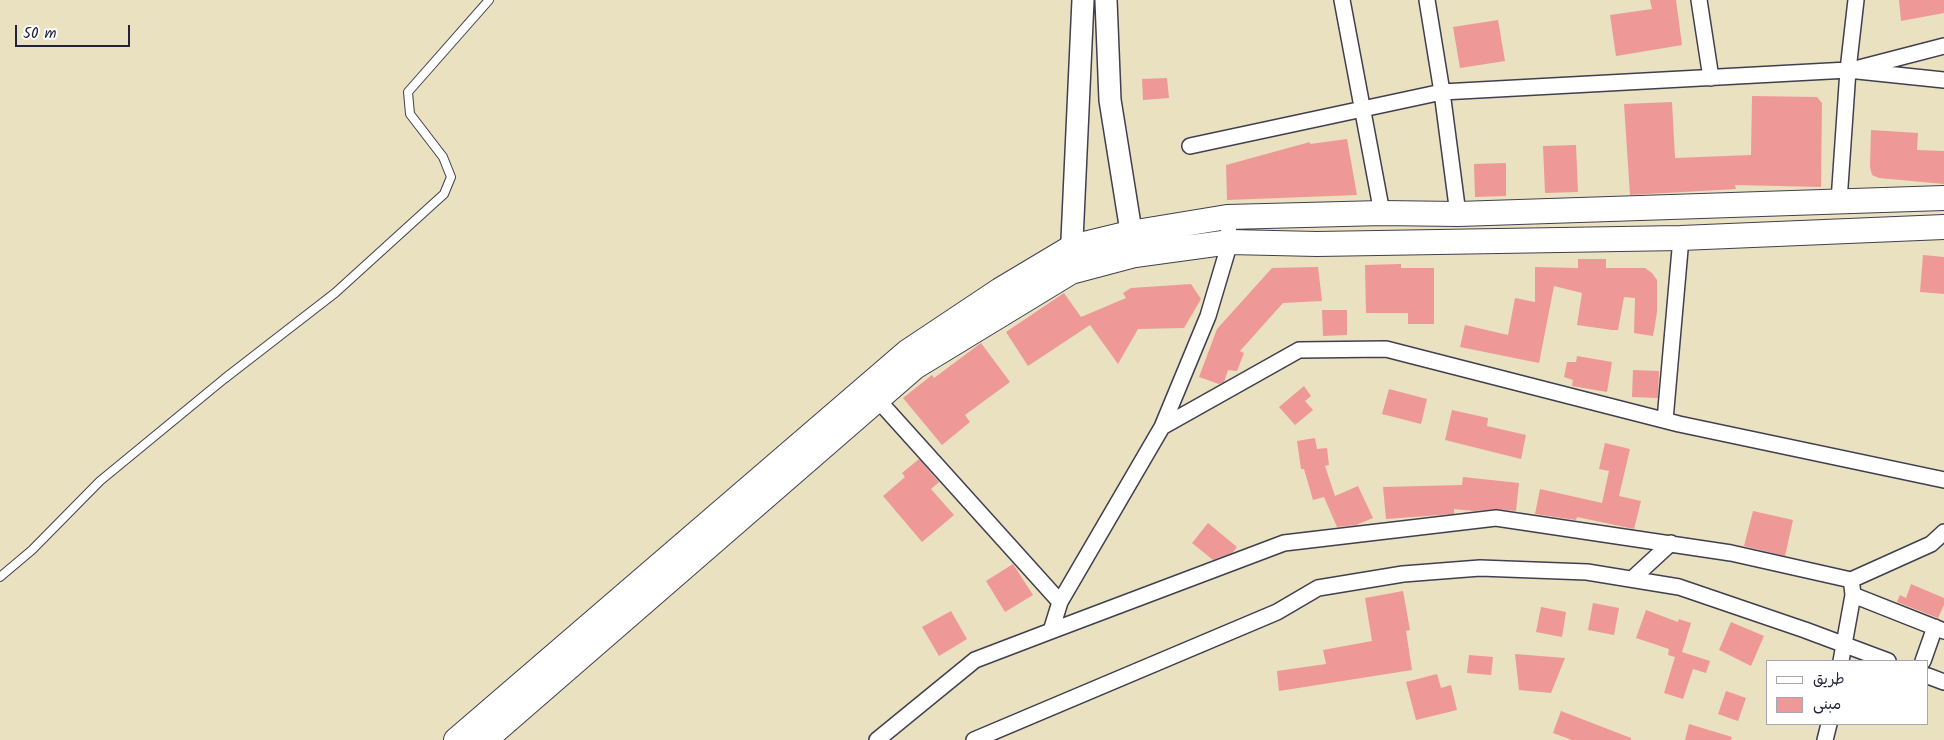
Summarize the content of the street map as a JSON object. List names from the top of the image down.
{
  "legend": ["طريق", "مبنى"],
  "scale_bar": "50 m"
}
